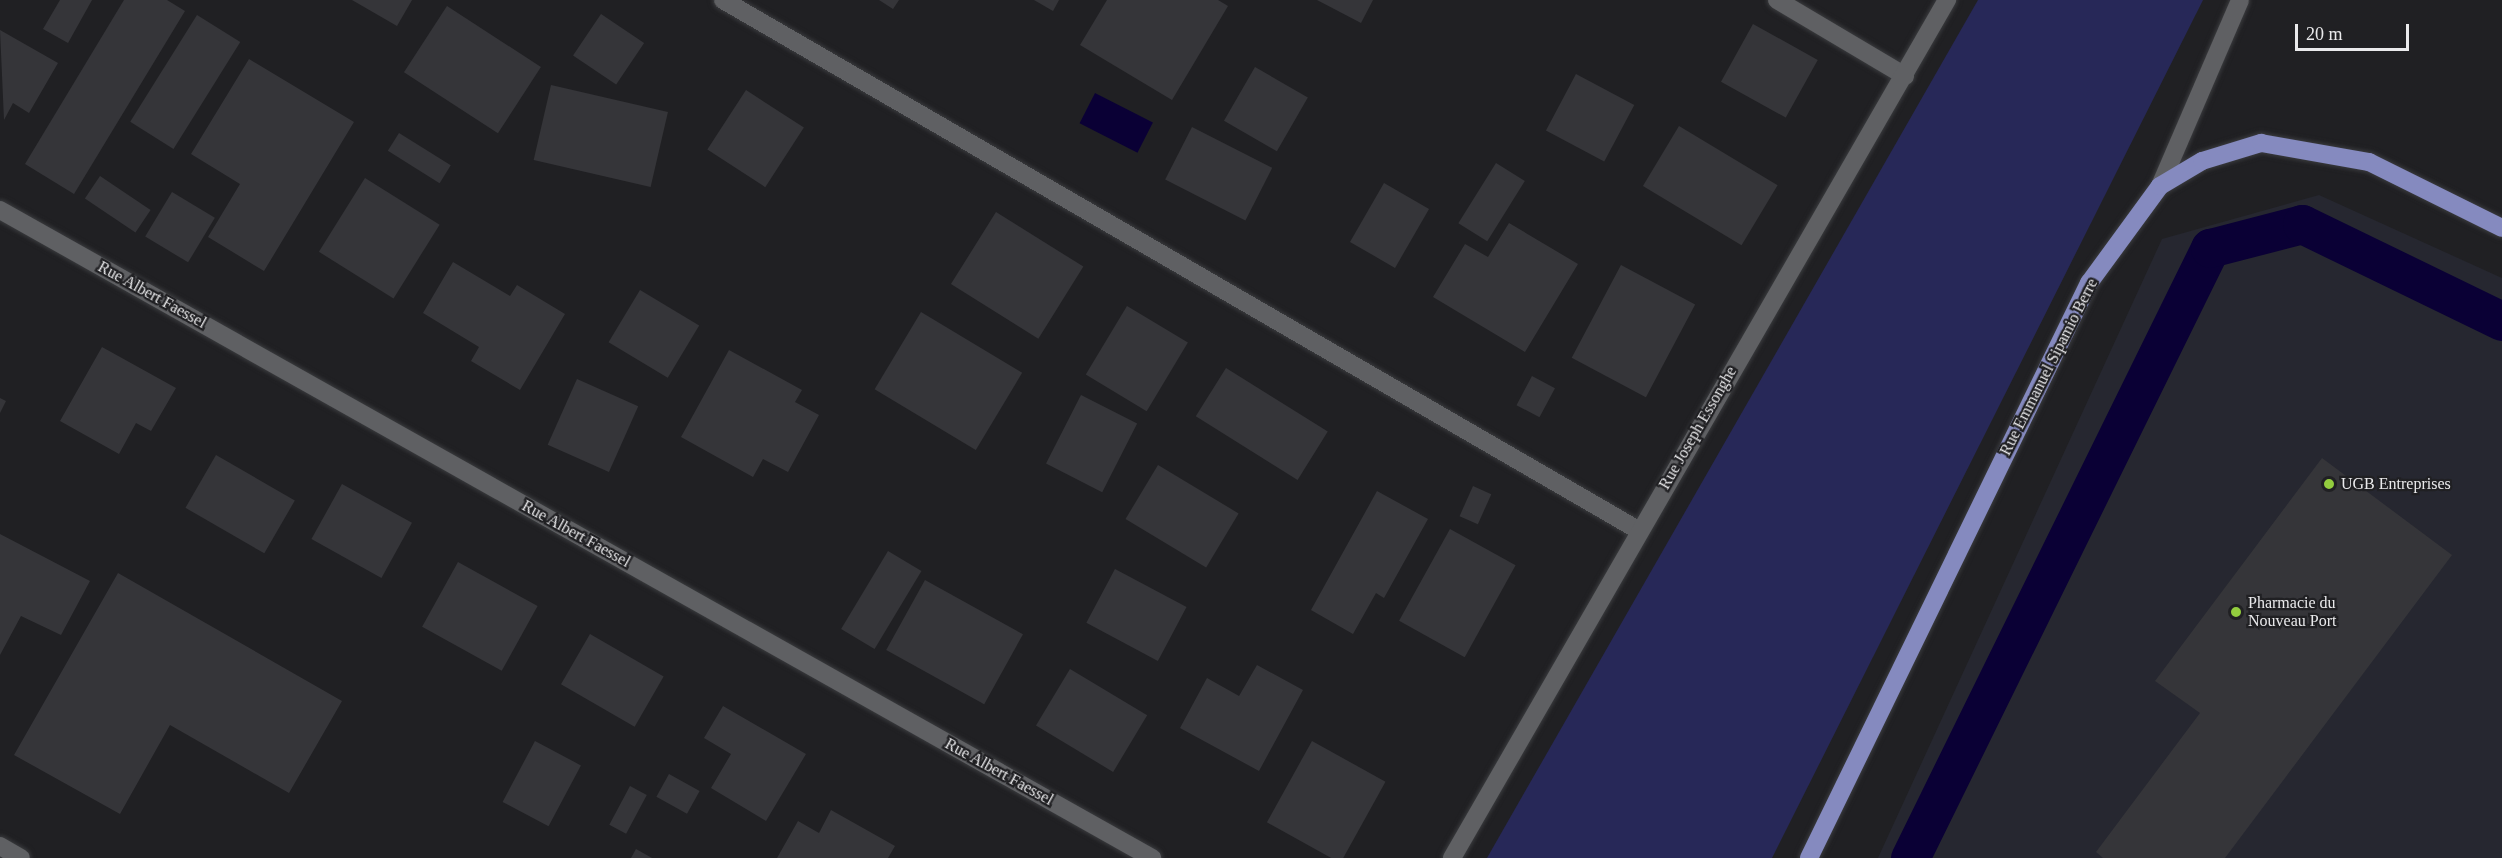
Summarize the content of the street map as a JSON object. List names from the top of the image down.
{
  "streets": {
    "main road": ["Rue Emmanuel Sipamio Berre"],
    "street": ["Rue Albert Faessel", "Rue Joseph Essonghe"]
  },
  "places": ["UGB Entreprises", "Pharmacie du Nouveau Port"],
  "scale_bar": "20 m"
}
